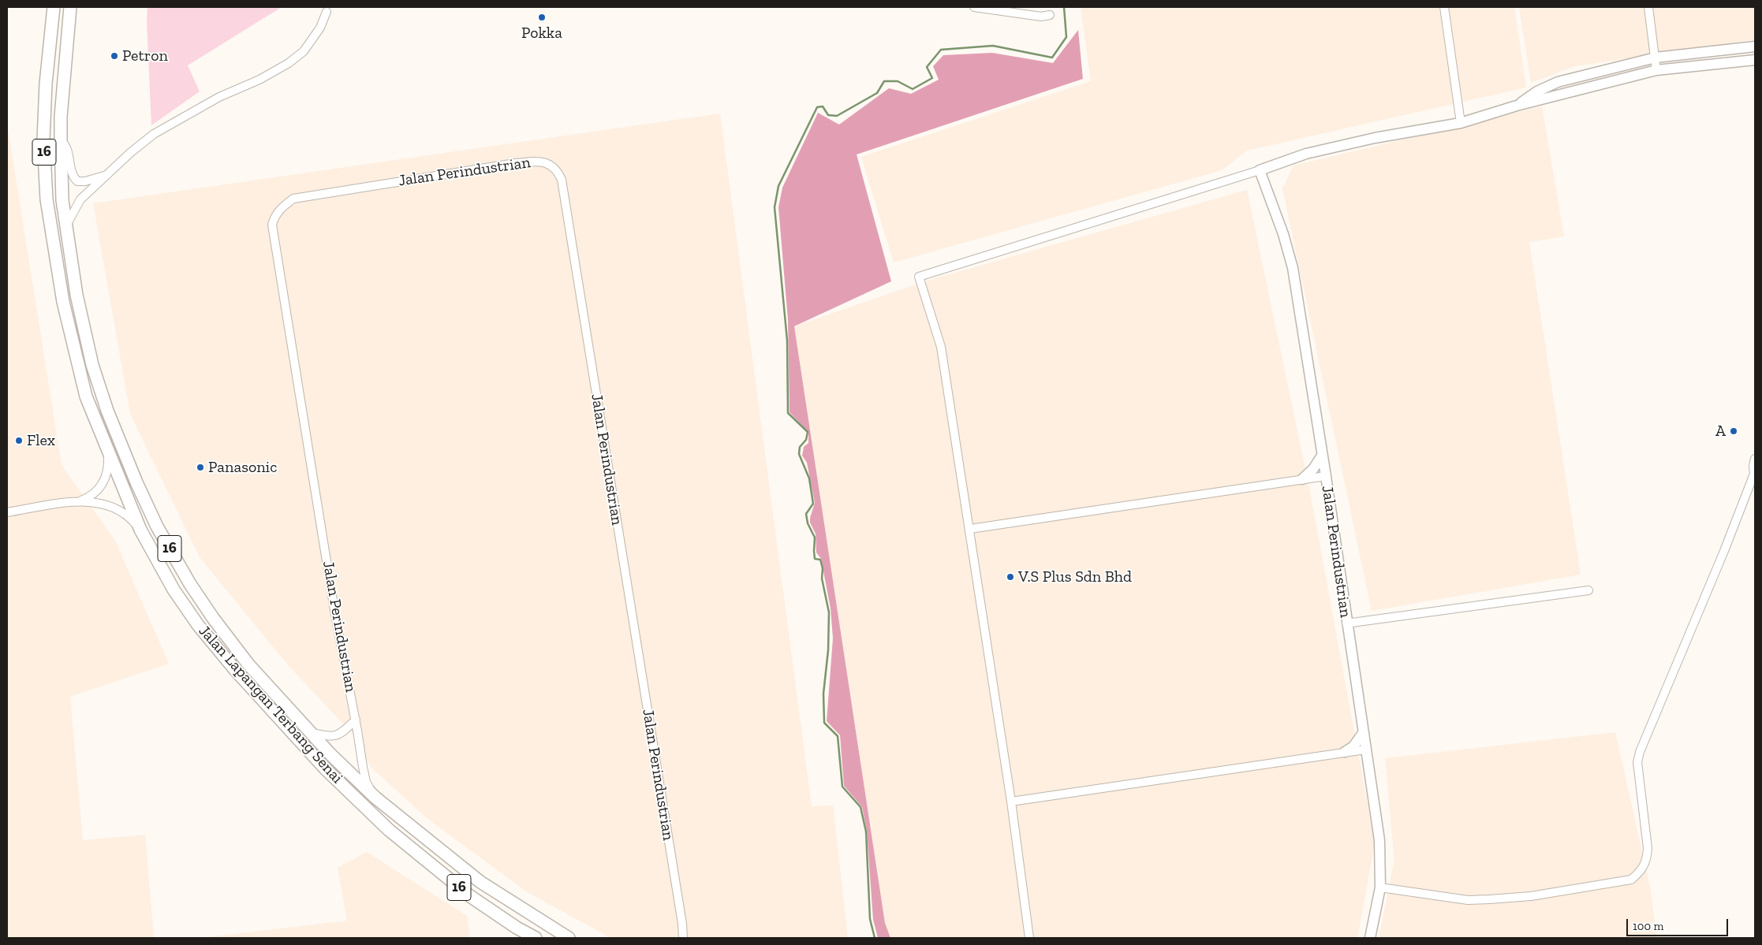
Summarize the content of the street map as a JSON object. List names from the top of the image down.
{
  "streets": {
    "highway": ["16", "Jalan Lapangan Terbang Senai"],
    "main road": ["Jalan Perindustrian"]
  },
  "crossings": [
    ["Jalan Perindustrian", "Jalan Lapangan Terbang Senai"]
  ],
  "places": [
    "Pokka",
    "Petron",
    "A",
    "Flex",
    "Panasonic",
    "V.S Plus Sdn Bhd"
  ],
  "scale_bar": "100 m"
}
